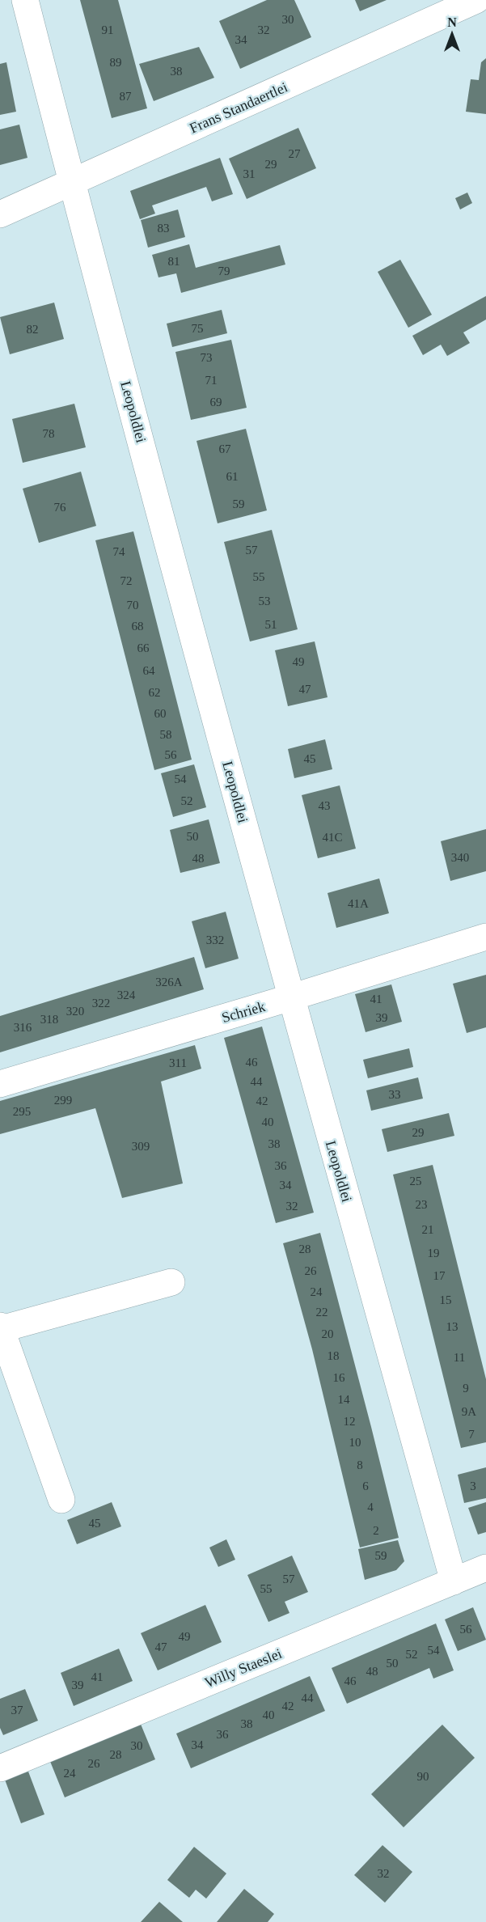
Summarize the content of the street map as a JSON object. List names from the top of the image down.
{
  "streets": {
    "street": [
      "Frans Standaertlei",
      "Leopoldlei",
      "Schriek",
      "Willy Staeslei"
    ]
  },
  "crossings": [
    ["Frans Standaertlei", "Leopoldlei"],
    ["Leopoldlei", "Schriek"],
    ["Leopoldlei", "Willy Staeslei"]
  ],
  "house_numbers": [
    "30",
    "91",
    "32",
    "34",
    "89",
    "38",
    "87",
    "27",
    "29",
    "31",
    "83",
    "81",
    "79",
    "75",
    "82",
    "73",
    "71",
    "69",
    "78",
    "67",
    "61",
    "59",
    "76",
    "57",
    "74",
    "55",
    "72",
    "53",
    "70",
    "51",
    "68",
    "66",
    "49",
    "64",
    "47",
    "62",
    "60",
    "58",
    "56",
    "45",
    "54",
    "52",
    "43",
    "50",
    "41C",
    "340",
    "48",
    "41A",
    "332",
    "326A",
    "324",
    "41",
    "322",
    "320",
    "39",
    "318",
    "316",
    "46",
    "311",
    "44",
    "33",
    "299",
    "42",
    "295",
    "40",
    "29",
    "38",
    "309",
    "36",
    "25",
    "34",
    "23",
    "32",
    "21",
    "28",
    "19",
    "26",
    "17",
    "24",
    "15",
    "22",
    "13",
    "20",
    "18",
    "11",
    "16",
    "9",
    "14",
    "9A",
    "12",
    "7",
    "10",
    "8",
    "6",
    "3",
    "4",
    "45",
    "2",
    "59",
    "57",
    "55",
    "56",
    "49",
    "47",
    "54",
    "52",
    "50",
    "48",
    "41",
    "46",
    "39",
    "44",
    "42",
    "37",
    "40",
    "38",
    "36",
    "34",
    "30",
    "28",
    "26",
    "24",
    "90",
    "32"
  ],
  "north": "top"
}
